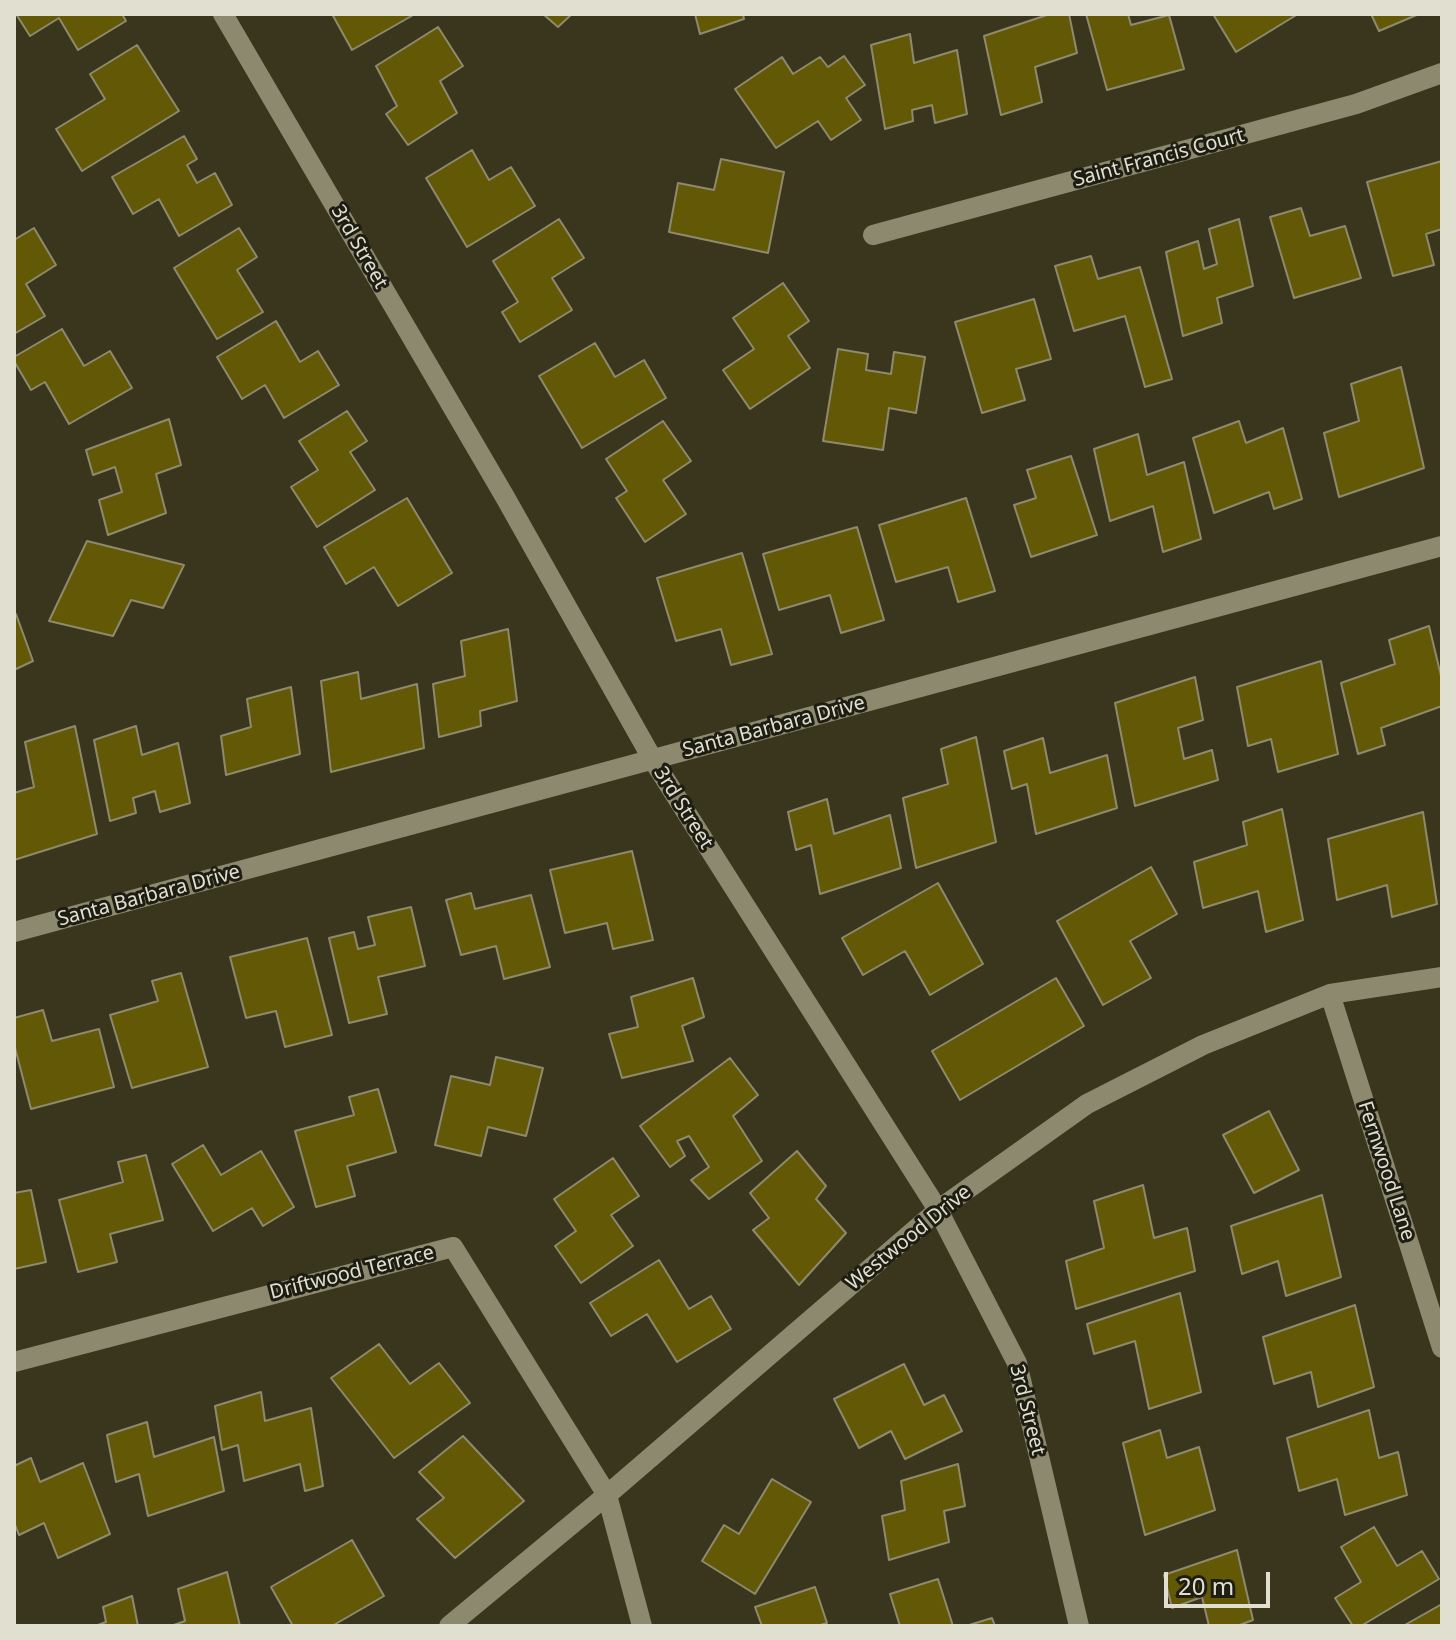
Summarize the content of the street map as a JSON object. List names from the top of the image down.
{
  "streets": {
    "street": [
      "Saint Francis Court",
      "3rd Street",
      "Santa Barbara Drive",
      "Fernwood Lane",
      "Westwood Drive",
      "Driftwood Terrace"
    ]
  },
  "crossings": [
    ["3rd Street", "Santa Barbara Drive"],
    ["3rd Street", "Westwood Drive"],
    ["Fernwood Lane", "Westwood Drive"],
    ["Westwood Drive", "Driftwood Terrace"]
  ],
  "scale_bar": "20 m"
}
